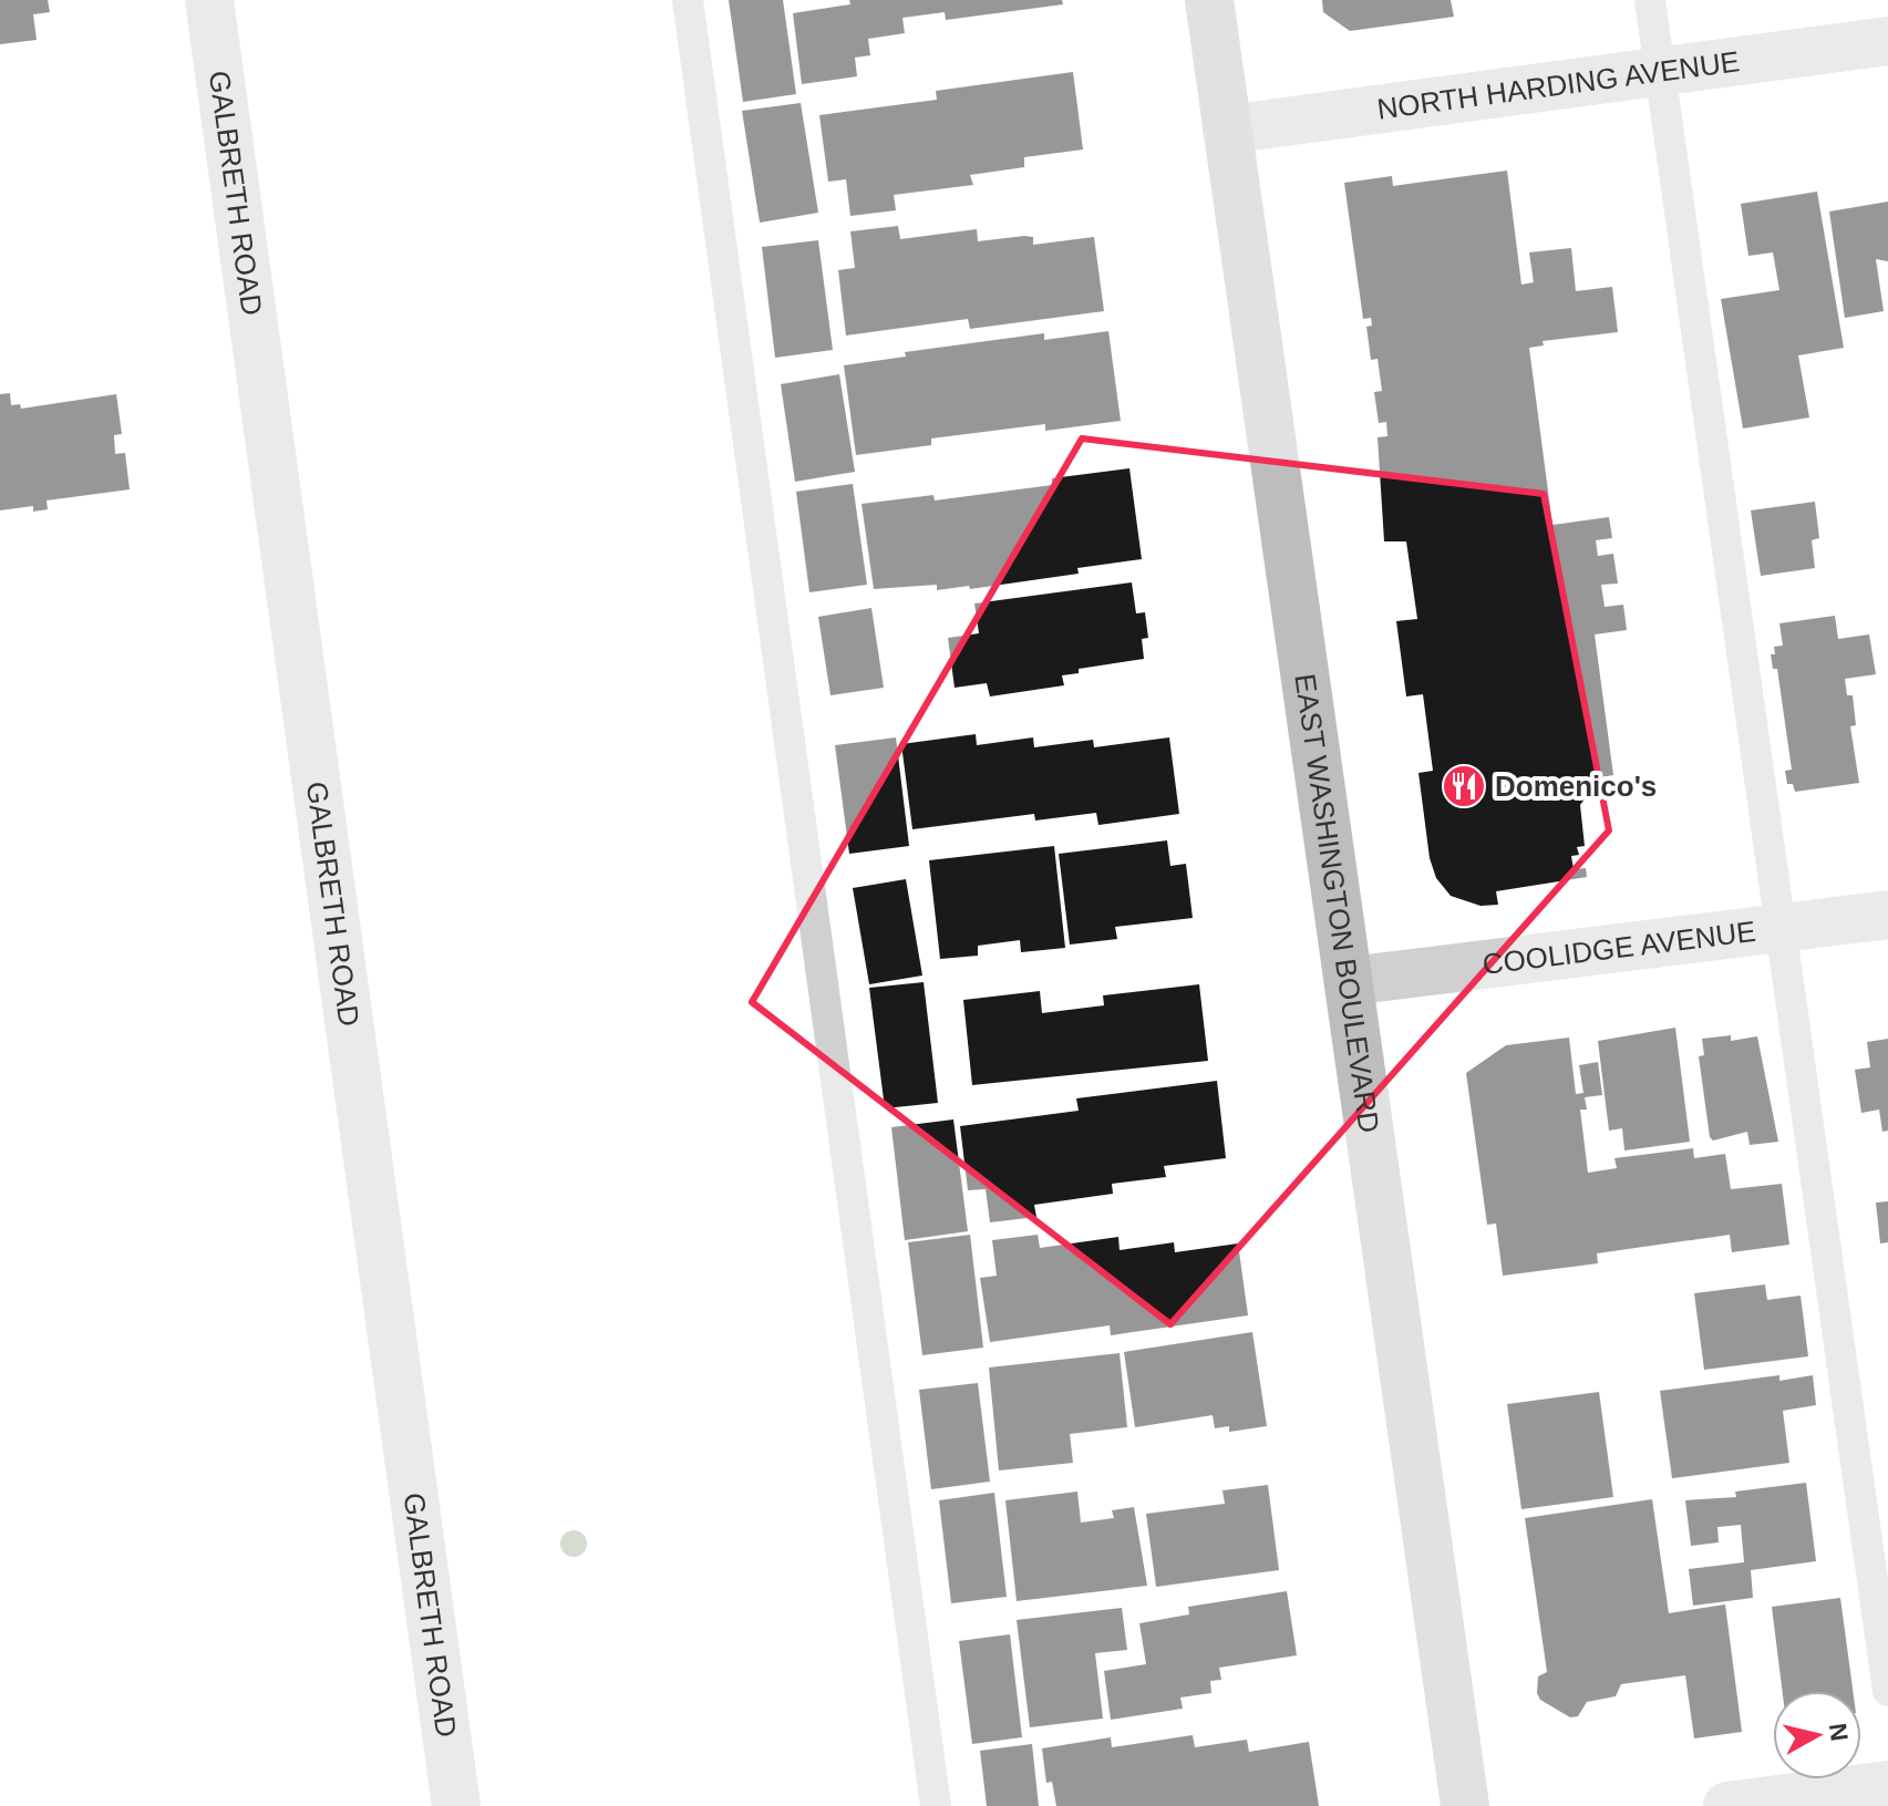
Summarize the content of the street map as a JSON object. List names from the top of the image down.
{
  "streets": {
    "main road": ["EAST WASHINGTON BOULEVARD"],
    "street": ["NORTH HARDING AVENUE", "GALBRETH ROAD", "COOLIDGE AVENUE"]
  },
  "crossings": [
    ["NORTH HARDING AVENUE", "EAST WASHINGTON BOULEVARD"],
    ["EAST WASHINGTON BOULEVARD", "COOLIDGE AVENUE"]
  ],
  "places": {
    "restaurant": ["Domenico's"]
  },
  "north": "right"
}
